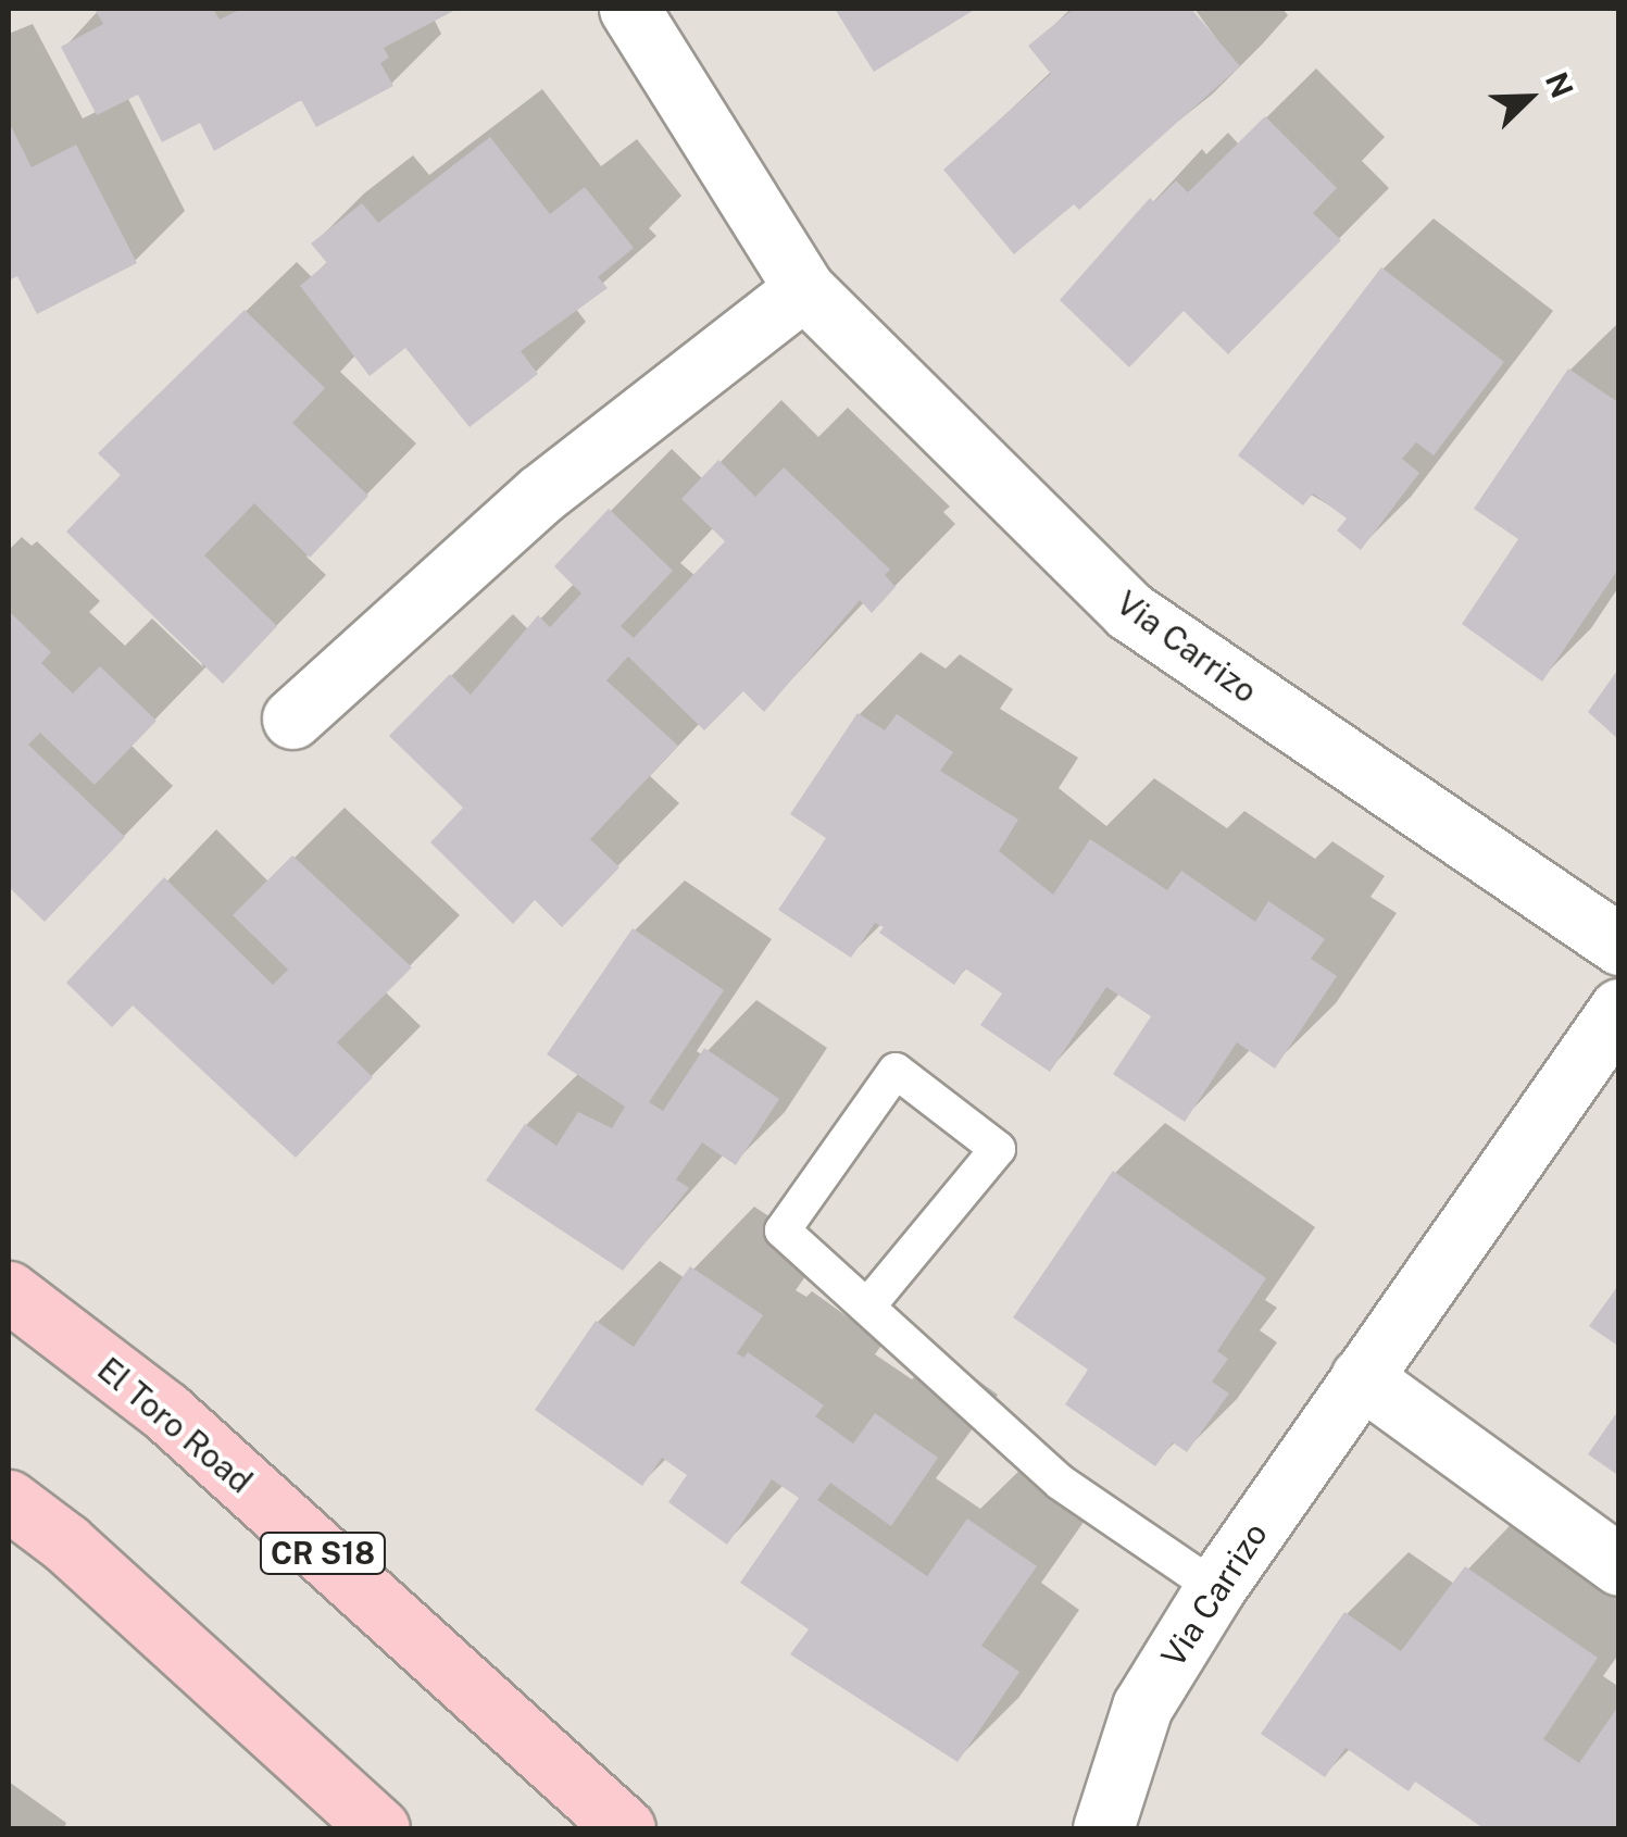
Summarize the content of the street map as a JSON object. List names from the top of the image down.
{
  "streets": {
    "main road": ["El Toro Road", "CR S18"],
    "street": ["Via Carrizo"]
  },
  "north": "top right"
}
